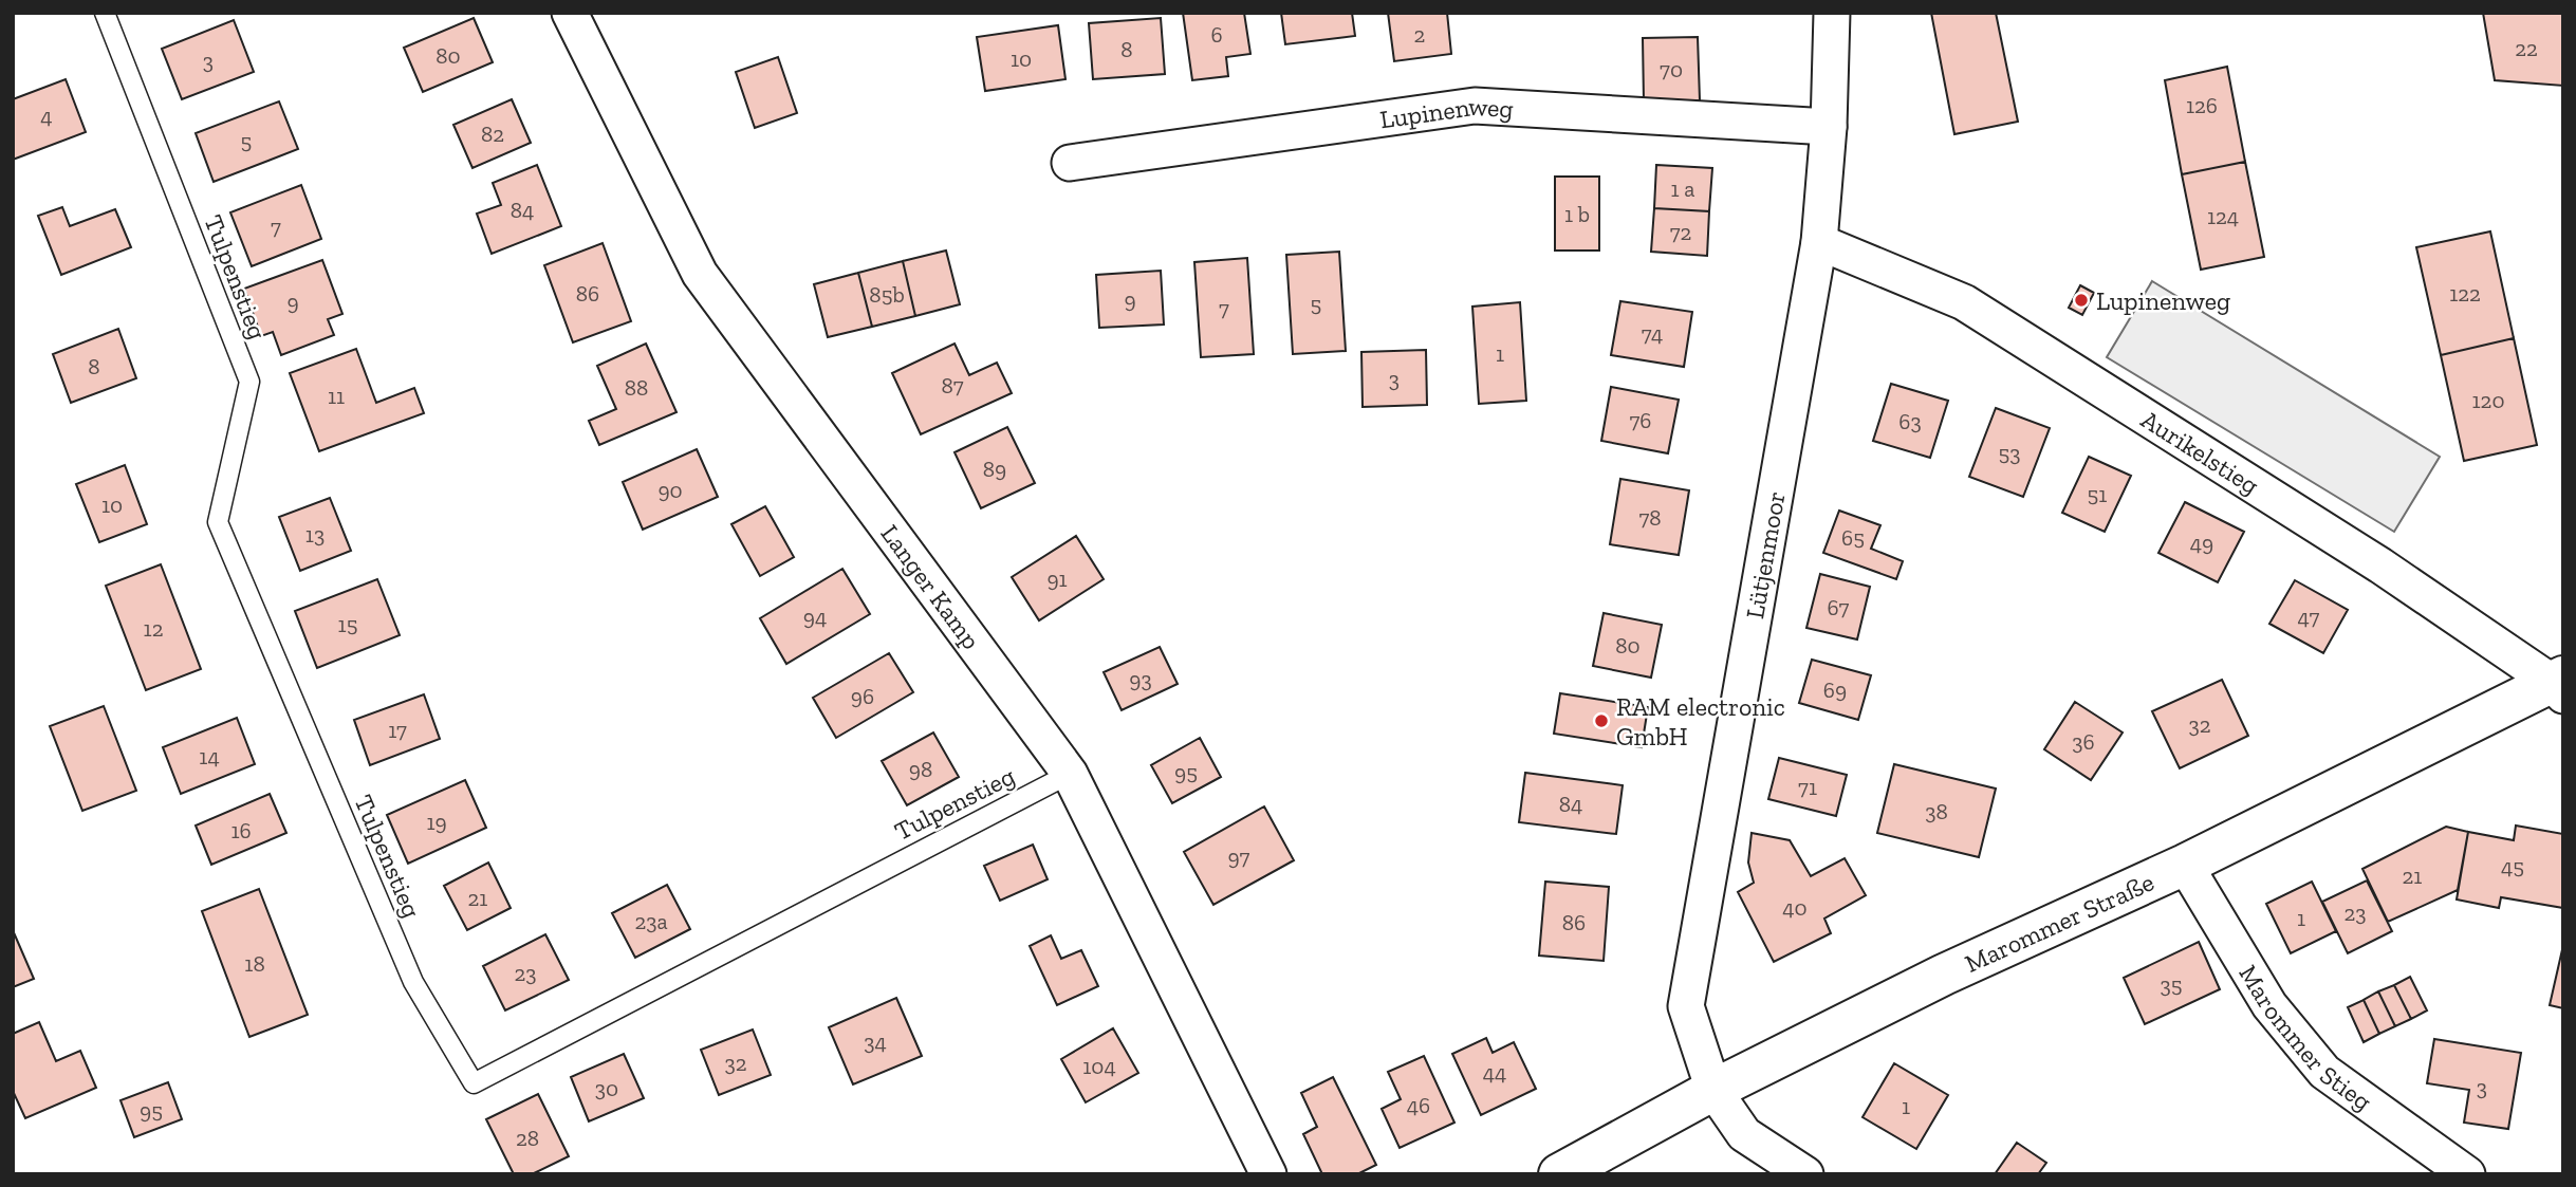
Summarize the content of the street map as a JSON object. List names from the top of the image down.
{
  "streets": {
    "street": [
      "Lupinenweg",
      "Aurikelstieg",
      "Lütjenmoor",
      "Langer Kamp",
      "Marommer Straße",
      "Marommer Stieg"
    ],
    "lane": ["Tulpenstieg"]
  },
  "crossings": [
    ["Lupinenweg", "Lütjenmoor"],
    ["Tulpenstieg", "Langer Kamp"],
    ["Aurikelstieg", "Lütjenmoor"],
    ["Aurikelstieg", "Marommer Straße"],
    ["Lütjenmoor", "Marommer Straße"],
    ["Marommer Straße", "Marommer Stieg"]
  ],
  "places": ["Lupinenweg", "RAM electronic GmbH"],
  "house_numbers": [
    "6",
    "2",
    "22",
    "8",
    "80",
    "10",
    "3",
    "70",
    "126",
    "4",
    "82",
    "5",
    "1 a",
    "84",
    "1 b",
    "124",
    "7",
    "72",
    "86",
    "122",
    "85b",
    "9",
    "9",
    "5",
    "7",
    "74",
    "1",
    "8",
    "3",
    "87",
    "88",
    "11",
    "120",
    "76",
    "63",
    "53",
    "89",
    "90",
    "51",
    "10",
    "78",
    "13",
    "65",
    "49",
    "91",
    "67",
    "94",
    "47",
    "15",
    "12",
    "80",
    "93",
    "69",
    "96",
    "32",
    "17",
    "36",
    "14",
    "98",
    "95",
    "71",
    "84",
    "38",
    "19",
    "16",
    "97",
    "45",
    "21",
    "21",
    "40",
    "23",
    "1",
    "23a",
    "86",
    "18",
    "23",
    "35",
    "34",
    "32",
    "104",
    "44",
    "3",
    "30",
    "46",
    "1",
    "95",
    "28"
  ]
}
